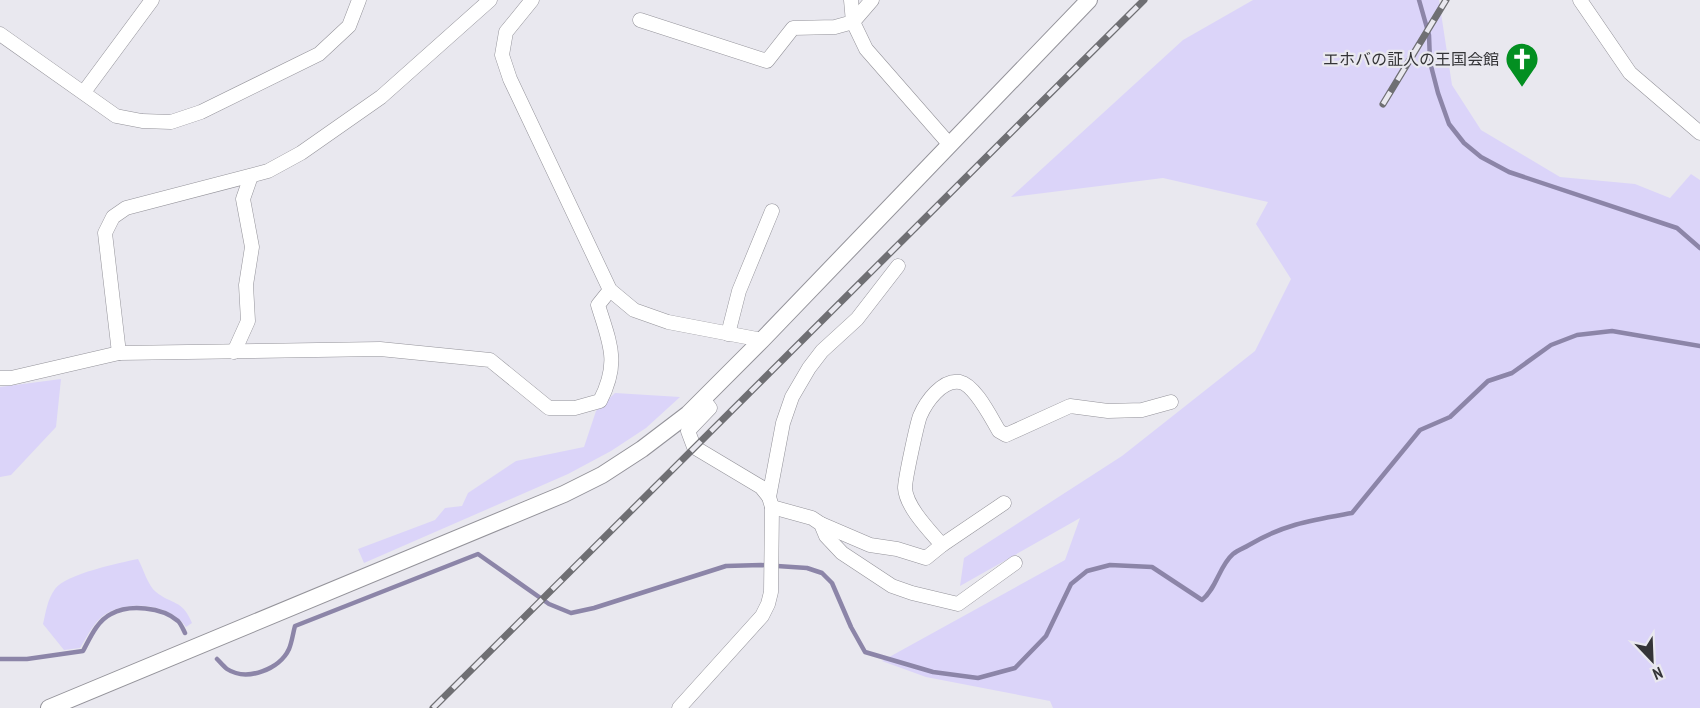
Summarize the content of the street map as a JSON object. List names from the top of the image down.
{
  "places": {
    "church": ["エホバの証人の王国会館"]
  },
  "north": "bottom right"
}
